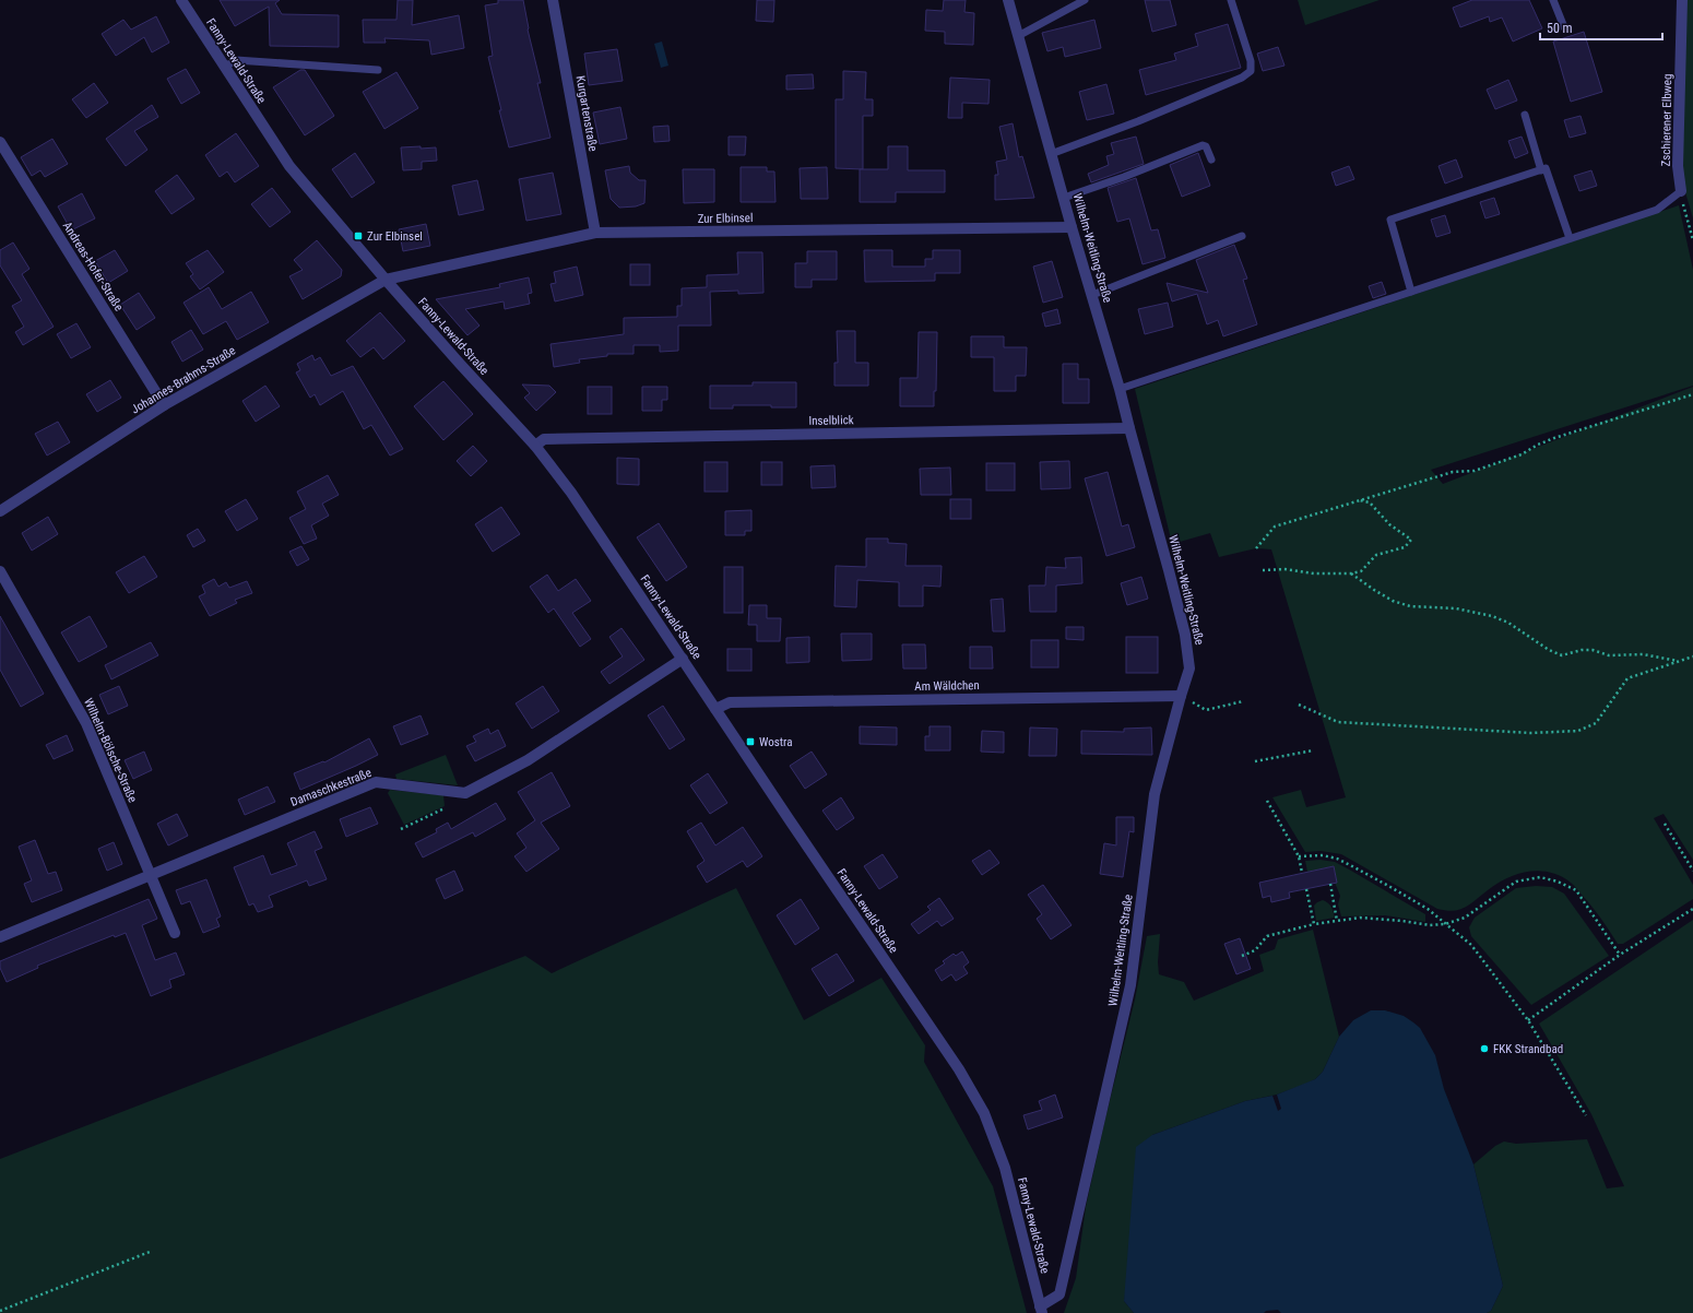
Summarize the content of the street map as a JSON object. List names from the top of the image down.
{
  "streets": {
    "street": [
      "Fanny-Lewald-Straße",
      "Kurgartenstraße",
      "Zschierener Elbweg",
      "Zur Elbinsel",
      "Wilhelm-Weitling-Straße",
      "Andreas-Hofer-Straße",
      "Johannes-Brahms-Straße",
      "Inselblick",
      "Am Wäldchen",
      "Wilhelm-Bölsche-Straße",
      "Damaschkestraße"
    ]
  },
  "crossings": [
    ["Fanny-Lewald-Straße", "Zur Elbinsel"],
    ["Fanny-Lewald-Straße", "Wilhelm-Weitling-Straße"],
    ["Fanny-Lewald-Straße", "Johannes-Brahms-Straße"],
    ["Fanny-Lewald-Straße", "Inselblick"],
    ["Fanny-Lewald-Straße", "Am Wäldchen"],
    ["Fanny-Lewald-Straße", "Damaschkestraße"],
    ["Kurgartenstraße", "Zur Elbinsel"],
    ["Zur Elbinsel", "Wilhelm-Weitling-Straße"],
    ["Zur Elbinsel", "Johannes-Brahms-Straße"],
    ["Wilhelm-Weitling-Straße", "Inselblick"],
    ["Wilhelm-Weitling-Straße", "Am Wäldchen"],
    ["Andreas-Hofer-Straße", "Johannes-Brahms-Straße"],
    ["Wilhelm-Bölsche-Straße", "Damaschkestraße"]
  ],
  "places": {
    "transit": ["Zur Elbinsel", "Wostra"],
    "other": ["FKK Strandbad"]
  },
  "scale_bar": "50 m"
}
